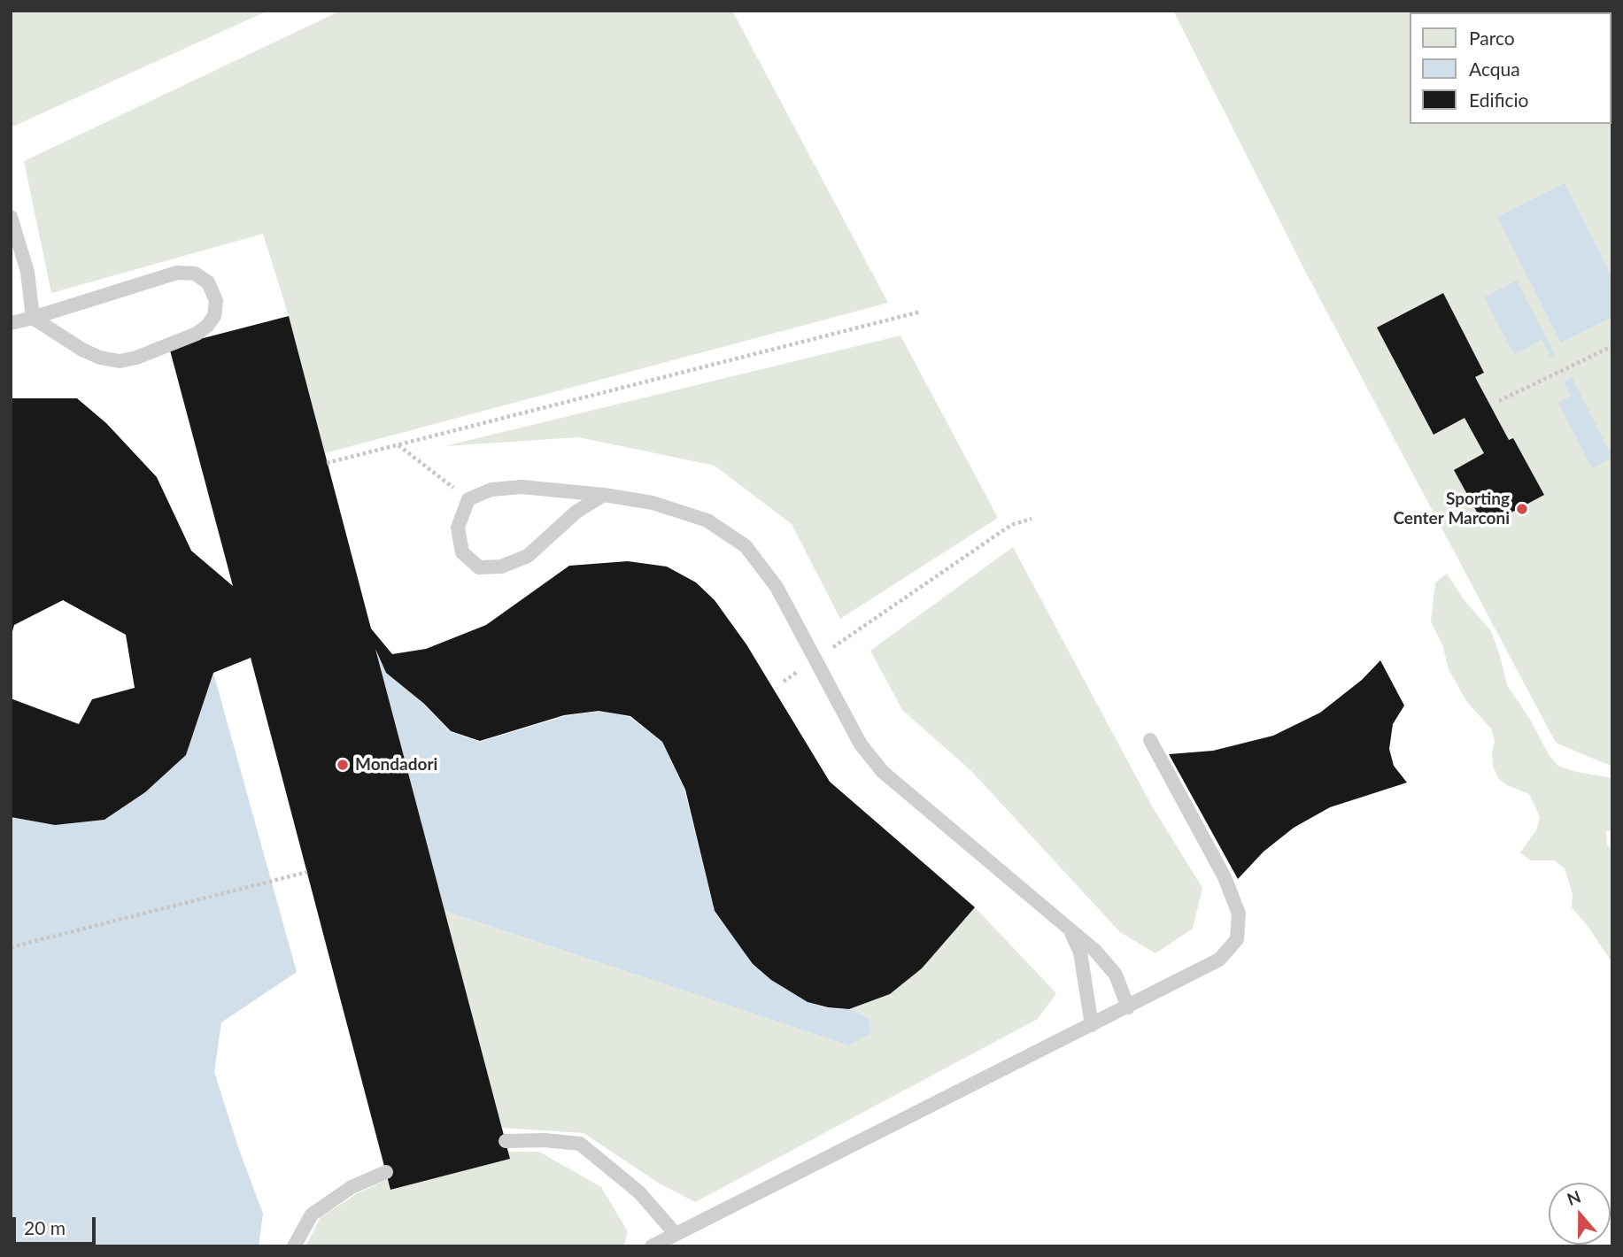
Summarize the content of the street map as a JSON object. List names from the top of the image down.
{
  "places": ["Sporting Center Marconi", "Mondadori"],
  "legend": ["Parco", "Acqua", "Edificio"],
  "scale_bar": "20 m",
  "north": "top"
}
